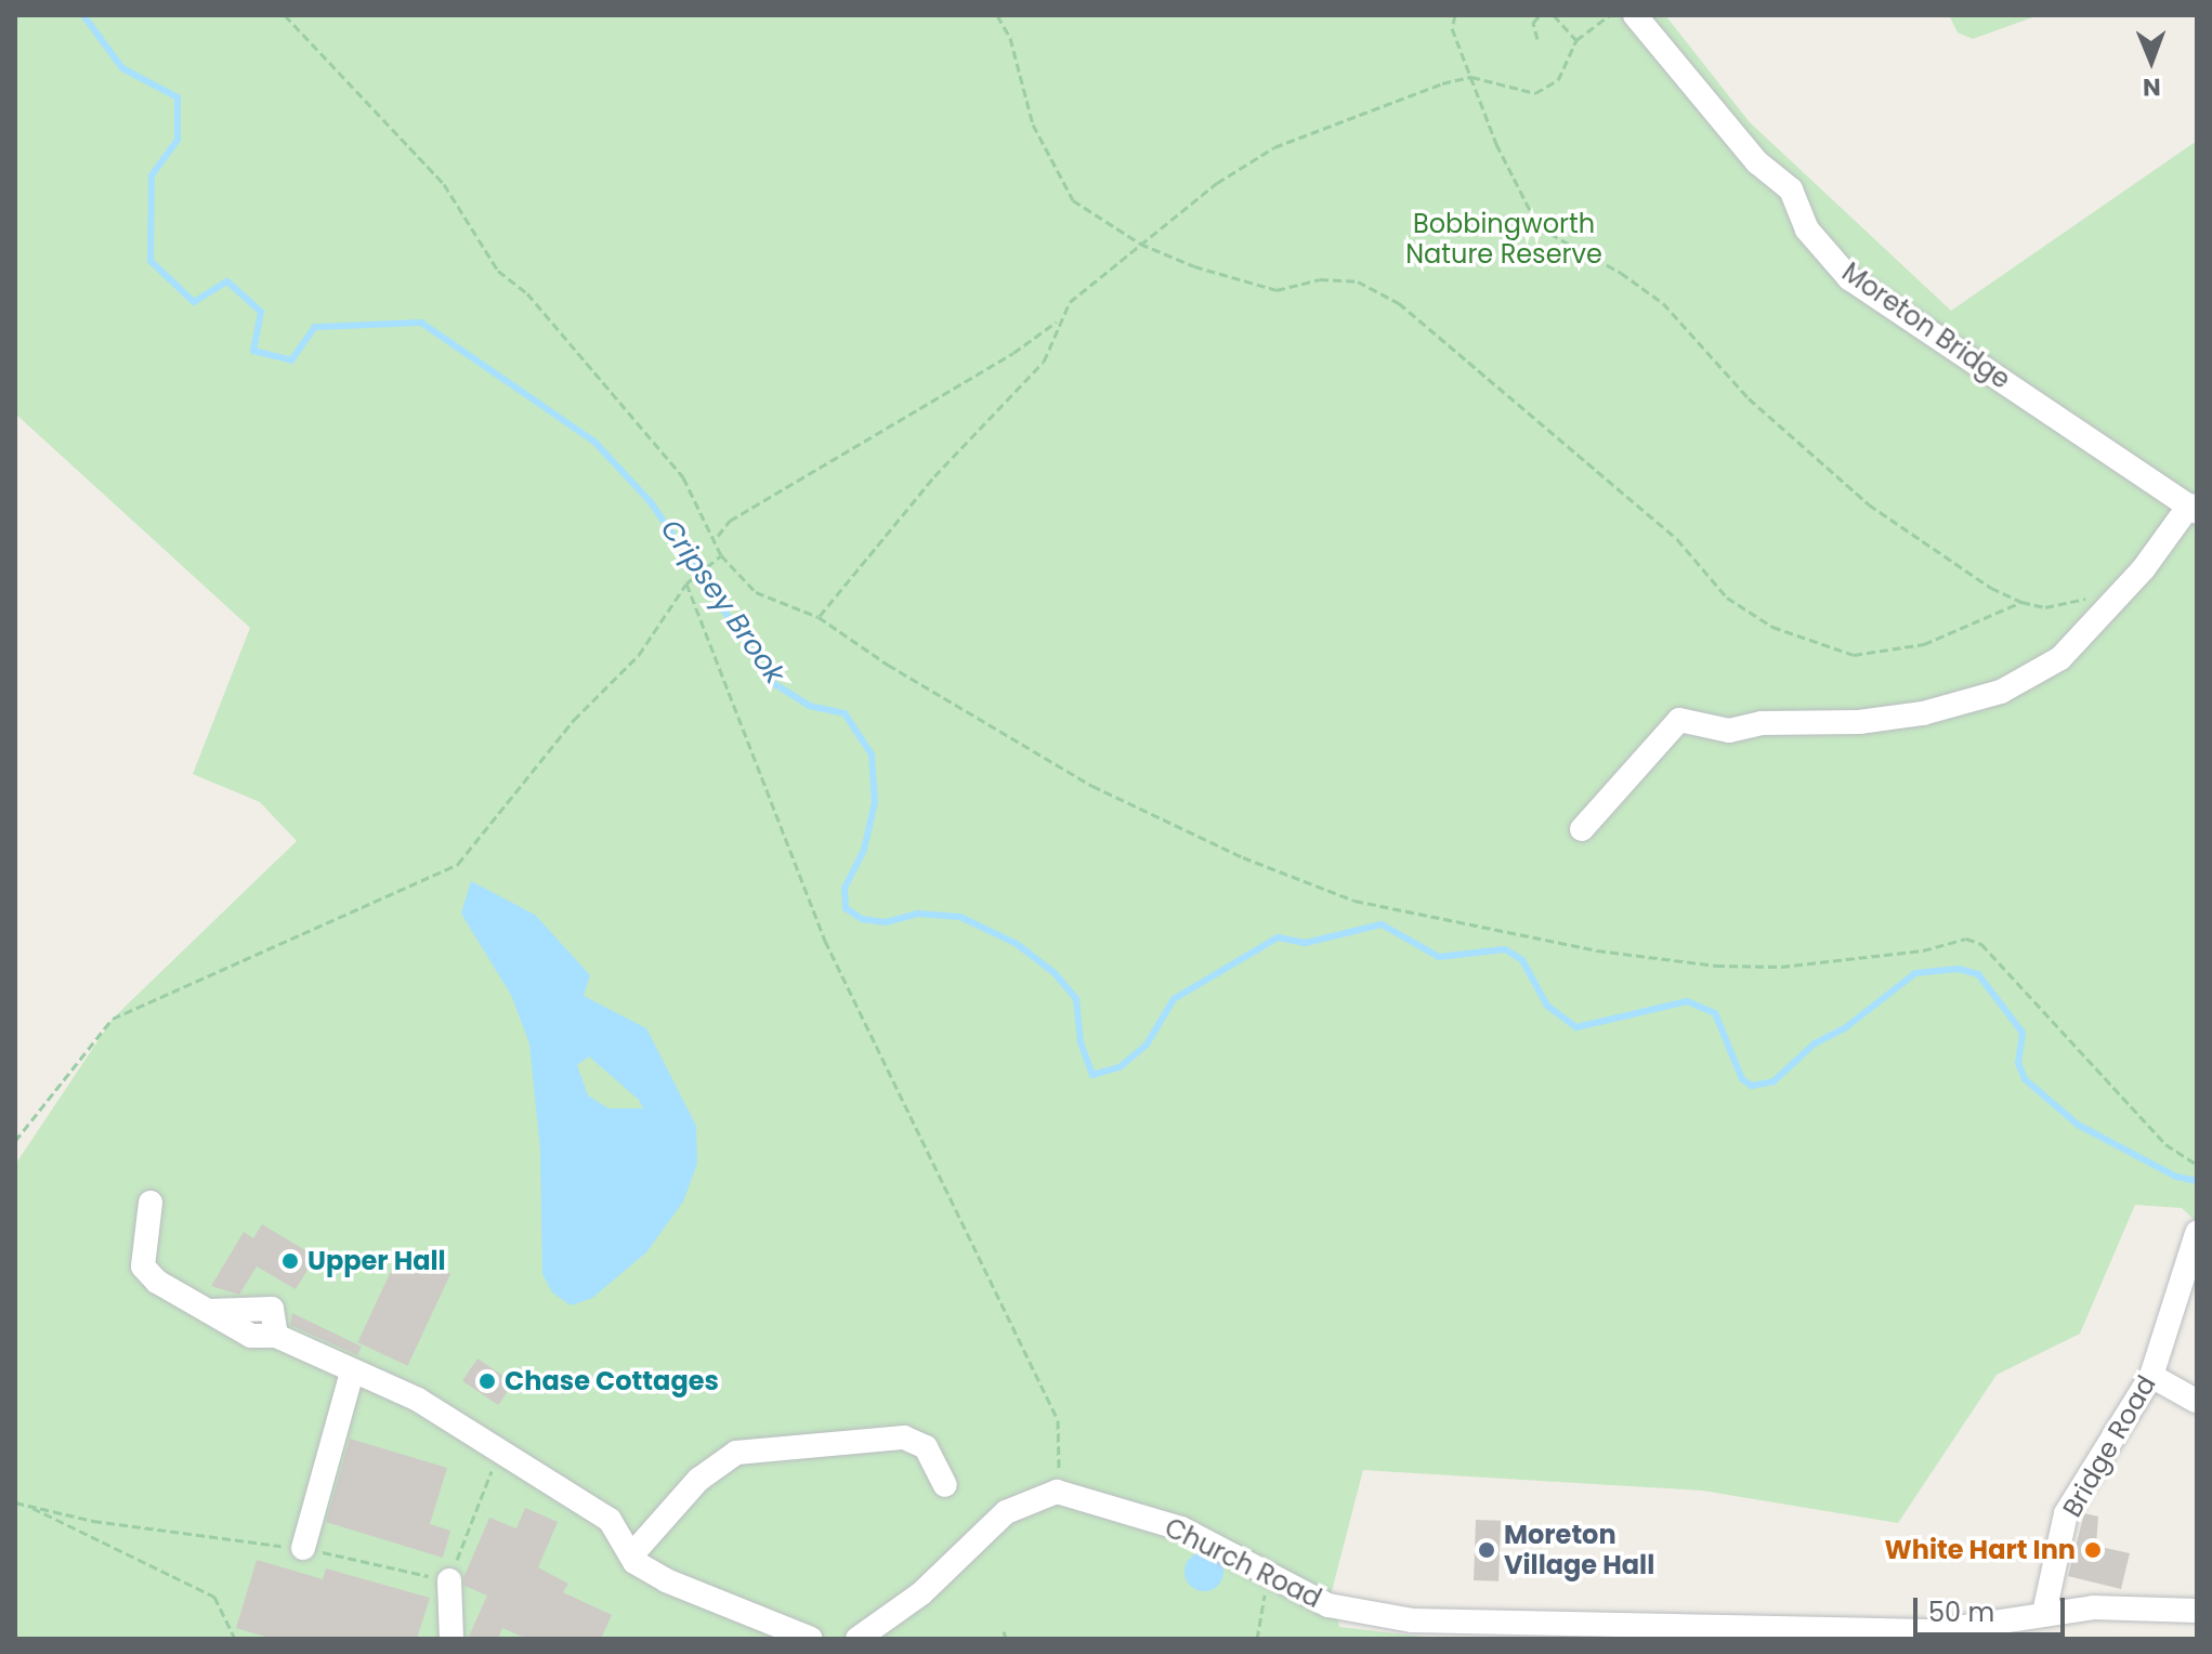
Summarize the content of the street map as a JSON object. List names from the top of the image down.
{
  "streets": {
    "street": ["Moreton Bridge", "Bridge Road", "Church Road"]
  },
  "crossings": [
    ["Bridge Road", "Church Road"]
  ],
  "water": ["Cripsey Brook"],
  "parks": ["Bobbingworth Nature Reserve"],
  "places": [
    "Upper Hall",
    "Chase Cottages",
    "Moreton Village Hall",
    "White Hart Inn"
  ],
  "scale_bar": "50 m",
  "north": "bottom"
}
